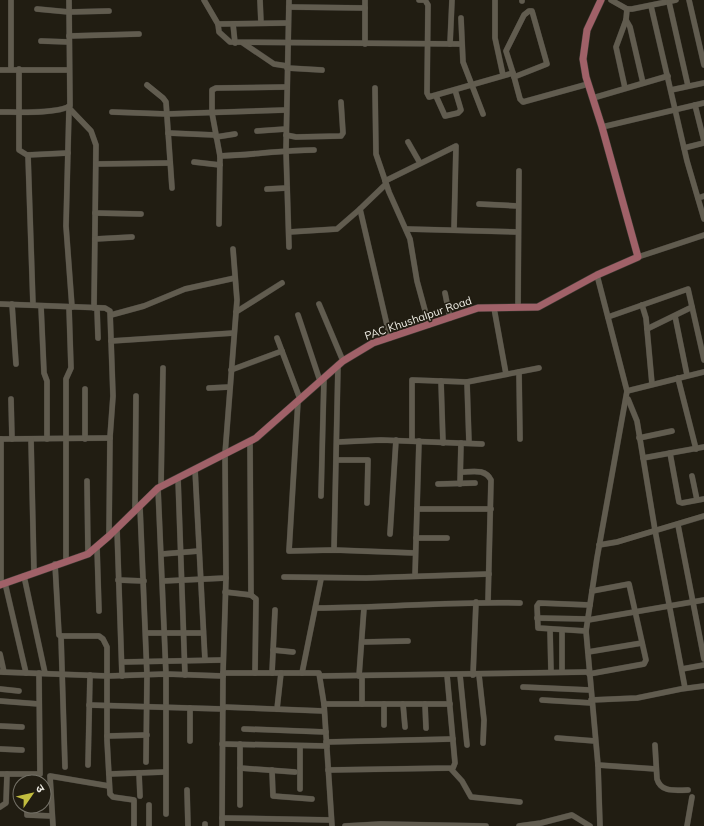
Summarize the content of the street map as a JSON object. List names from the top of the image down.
{
  "streets": {
    "main road": ["PAC Khushalpur Road"]
  },
  "north": "top right"
}
